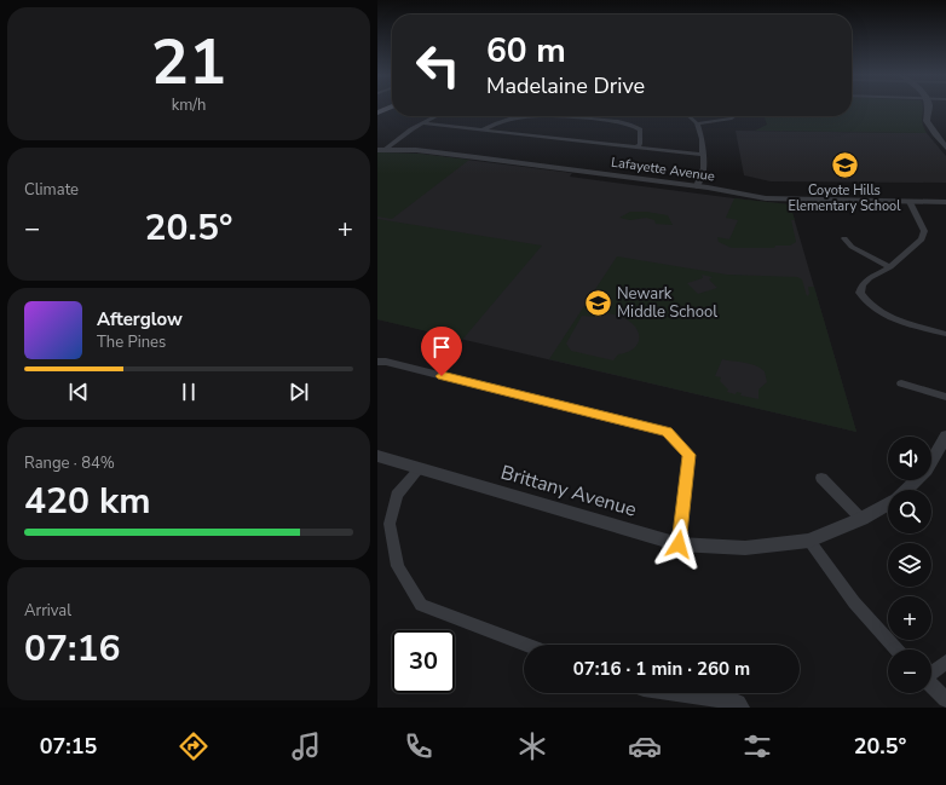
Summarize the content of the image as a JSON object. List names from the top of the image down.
{
  "streets": {
    "street": ["Lafayette Avenue", "Brittany Avenue"]
  },
  "places": {
    "school or university": ["Coyote Hills Elementary School", "Newark Middle School"]
  },
  "page": {
    "tile": [
      ["21", "km/h"],
      "Climate",
      ["Range · 84%", "420 km"],
      ["Arrival", "07:16"]
    ],
    "turn": ["60 m", "Madelaine Drive"],
    "heat": ["−", "20.5°", "+"],
    "song": ["Afterglow", "The Pines"],
    "map_buttons": ["+", "−"],
    "limit": "30",
    "trip": "07:16 · 1 min · 260 m",
    "tabs": ["07:15", "20.5°"]
  }
}
